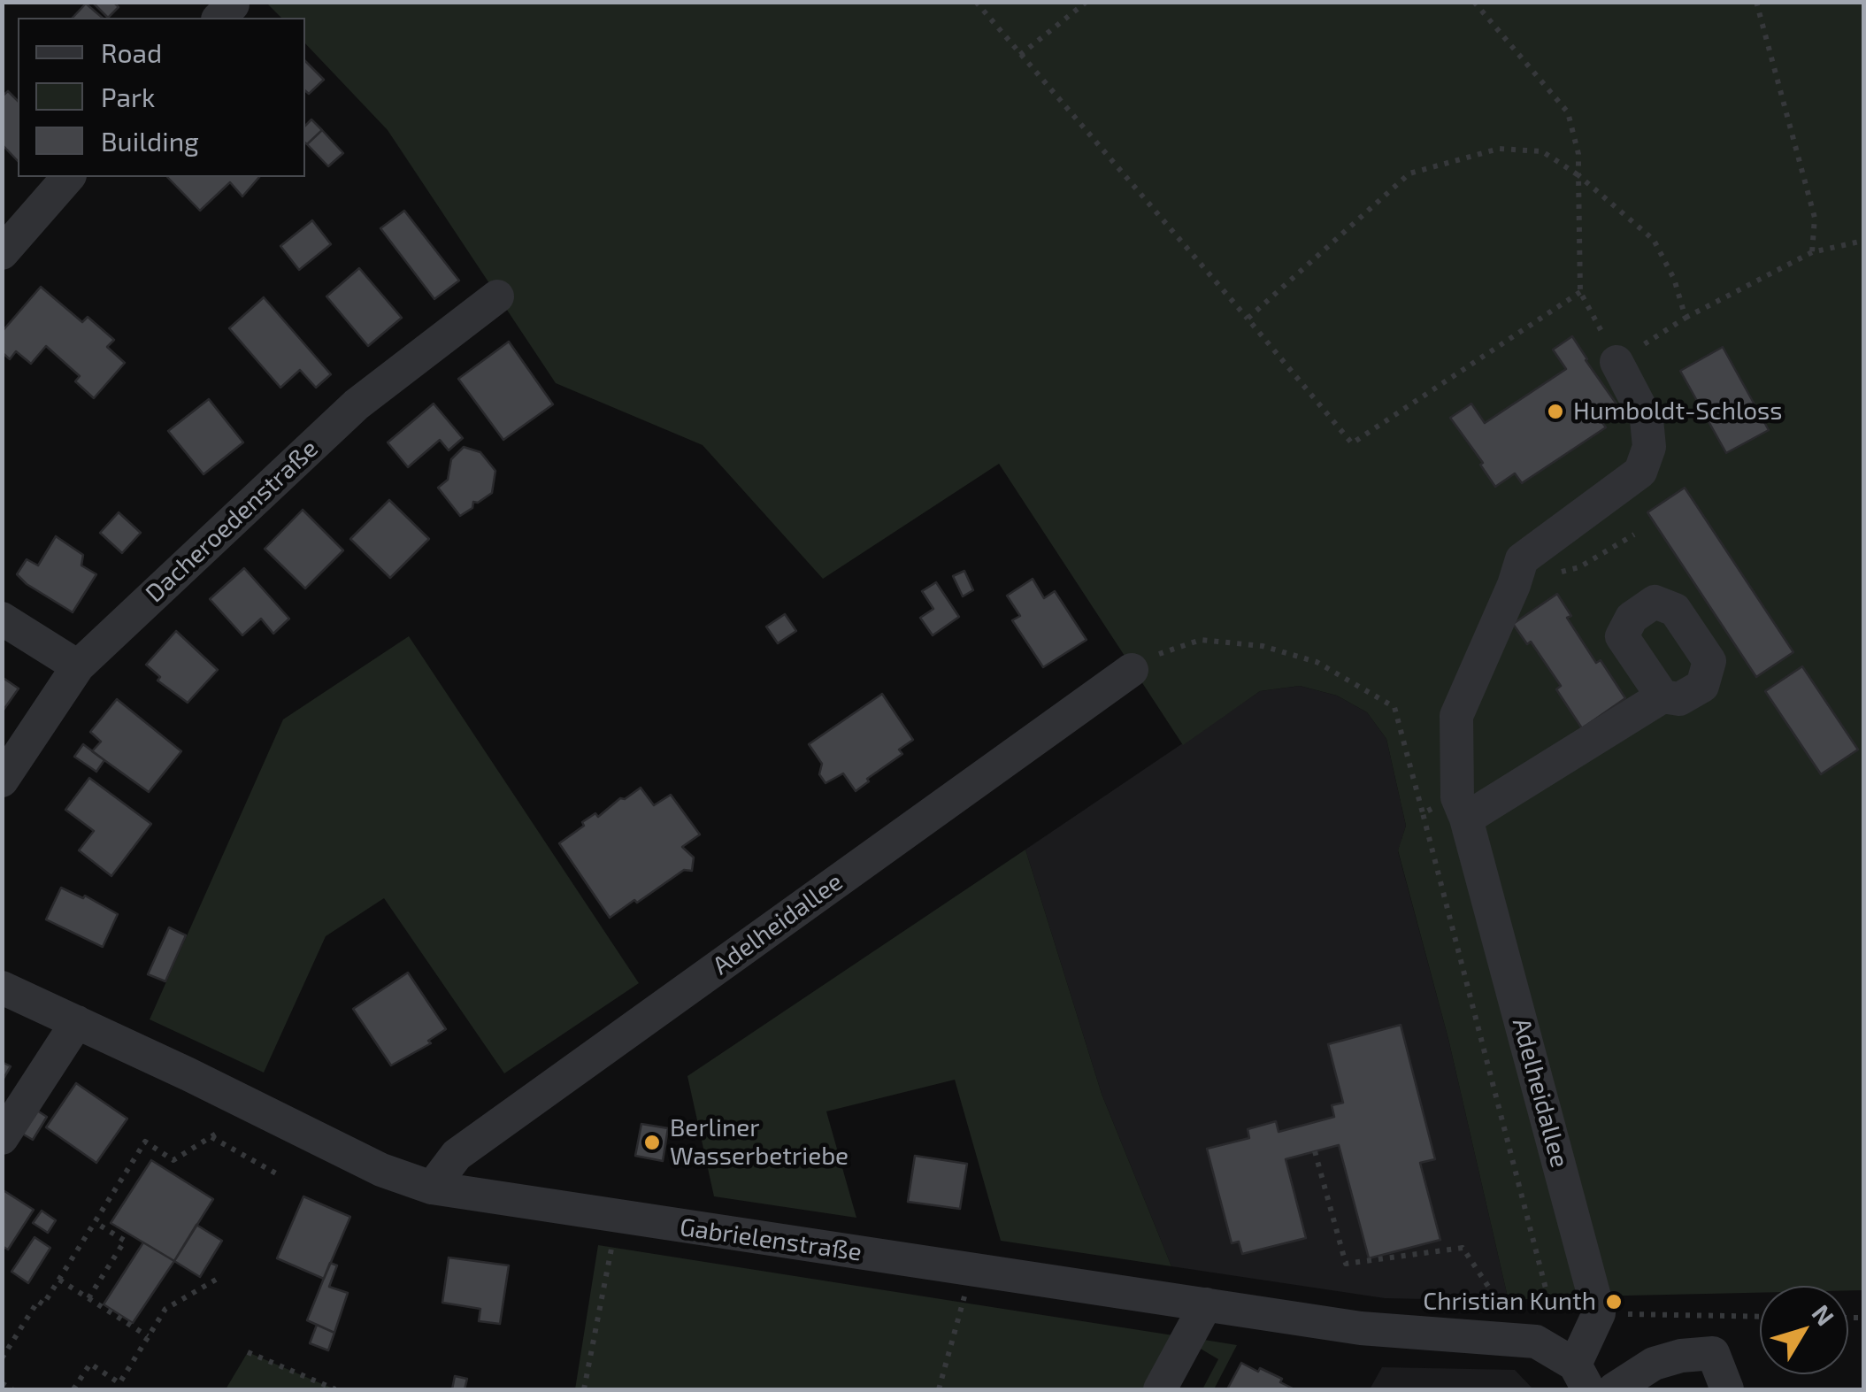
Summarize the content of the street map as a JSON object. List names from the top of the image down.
{
  "streets": {
    "street": ["Dacheroedenstraße", "Adelheidallee", "Gabrielenstraße"]
  },
  "crossings": [
    ["Adelheidallee", "Gabrielenstraße"]
  ],
  "places": ["Humboldt-Schloss", "Berliner Wasserbetriebe", "Christian Kunth"],
  "legend": ["Road", "Park", "Building"],
  "north": "top right"
}
